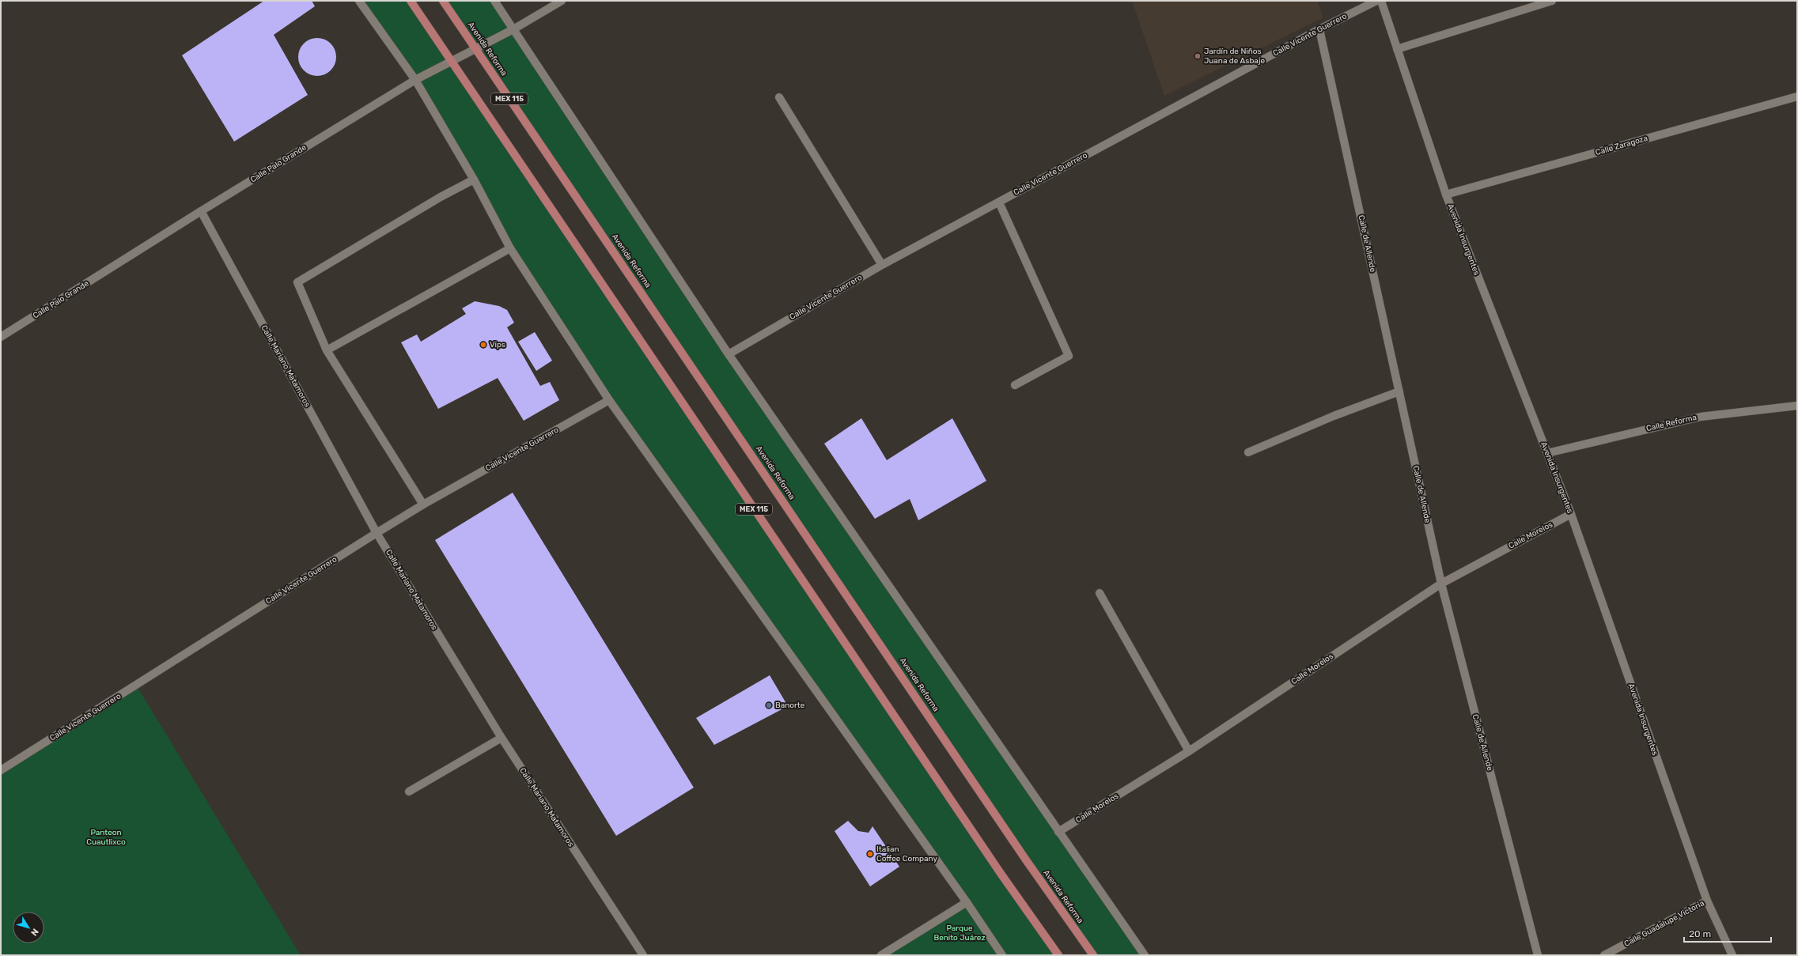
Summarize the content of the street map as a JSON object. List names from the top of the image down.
{
  "streets": {
    "main road": ["Avenida Reforma", "MEX 115"],
    "street": [
      "Calle Vicente Guerrero",
      "Calle Zaragoza",
      "Calle Palo Grande",
      "Avenida Insurgentes",
      "Calle de Allende",
      "Calle Mariano Matamoros",
      "Calle Reforma",
      "Calle Morelos",
      "Calle Guadalupe Victoria"
    ]
  },
  "crossings": [
    ["Calle Vicente Guerrero", "Calle de Allende"],
    ["Calle Vicente Guerrero", "Calle Mariano Matamoros"],
    ["Avenida Reforma", "Calle Palo Grande"],
    ["MEX 115", "Calle Palo Grande"],
    ["Calle Zaragoza", "Avenida Insurgentes"],
    ["Calle Palo Grande", "Calle Mariano Matamoros"],
    ["Avenida Insurgentes", "Calle Reforma"],
    ["Avenida Insurgentes", "Calle Morelos"],
    ["Avenida Insurgentes", "Calle Guadalupe Victoria"],
    ["Calle de Allende", "Calle Morelos"]
  ],
  "parks": ["Panteon Cuautlixco", "Parque Benito Juárez"],
  "places": [
    "Jardín de Niños Juana de Asbaje",
    "Vips",
    "Banorte",
    "Italian Coffee Company"
  ],
  "scale_bar": "20 m",
  "north": "bottom right"
}
